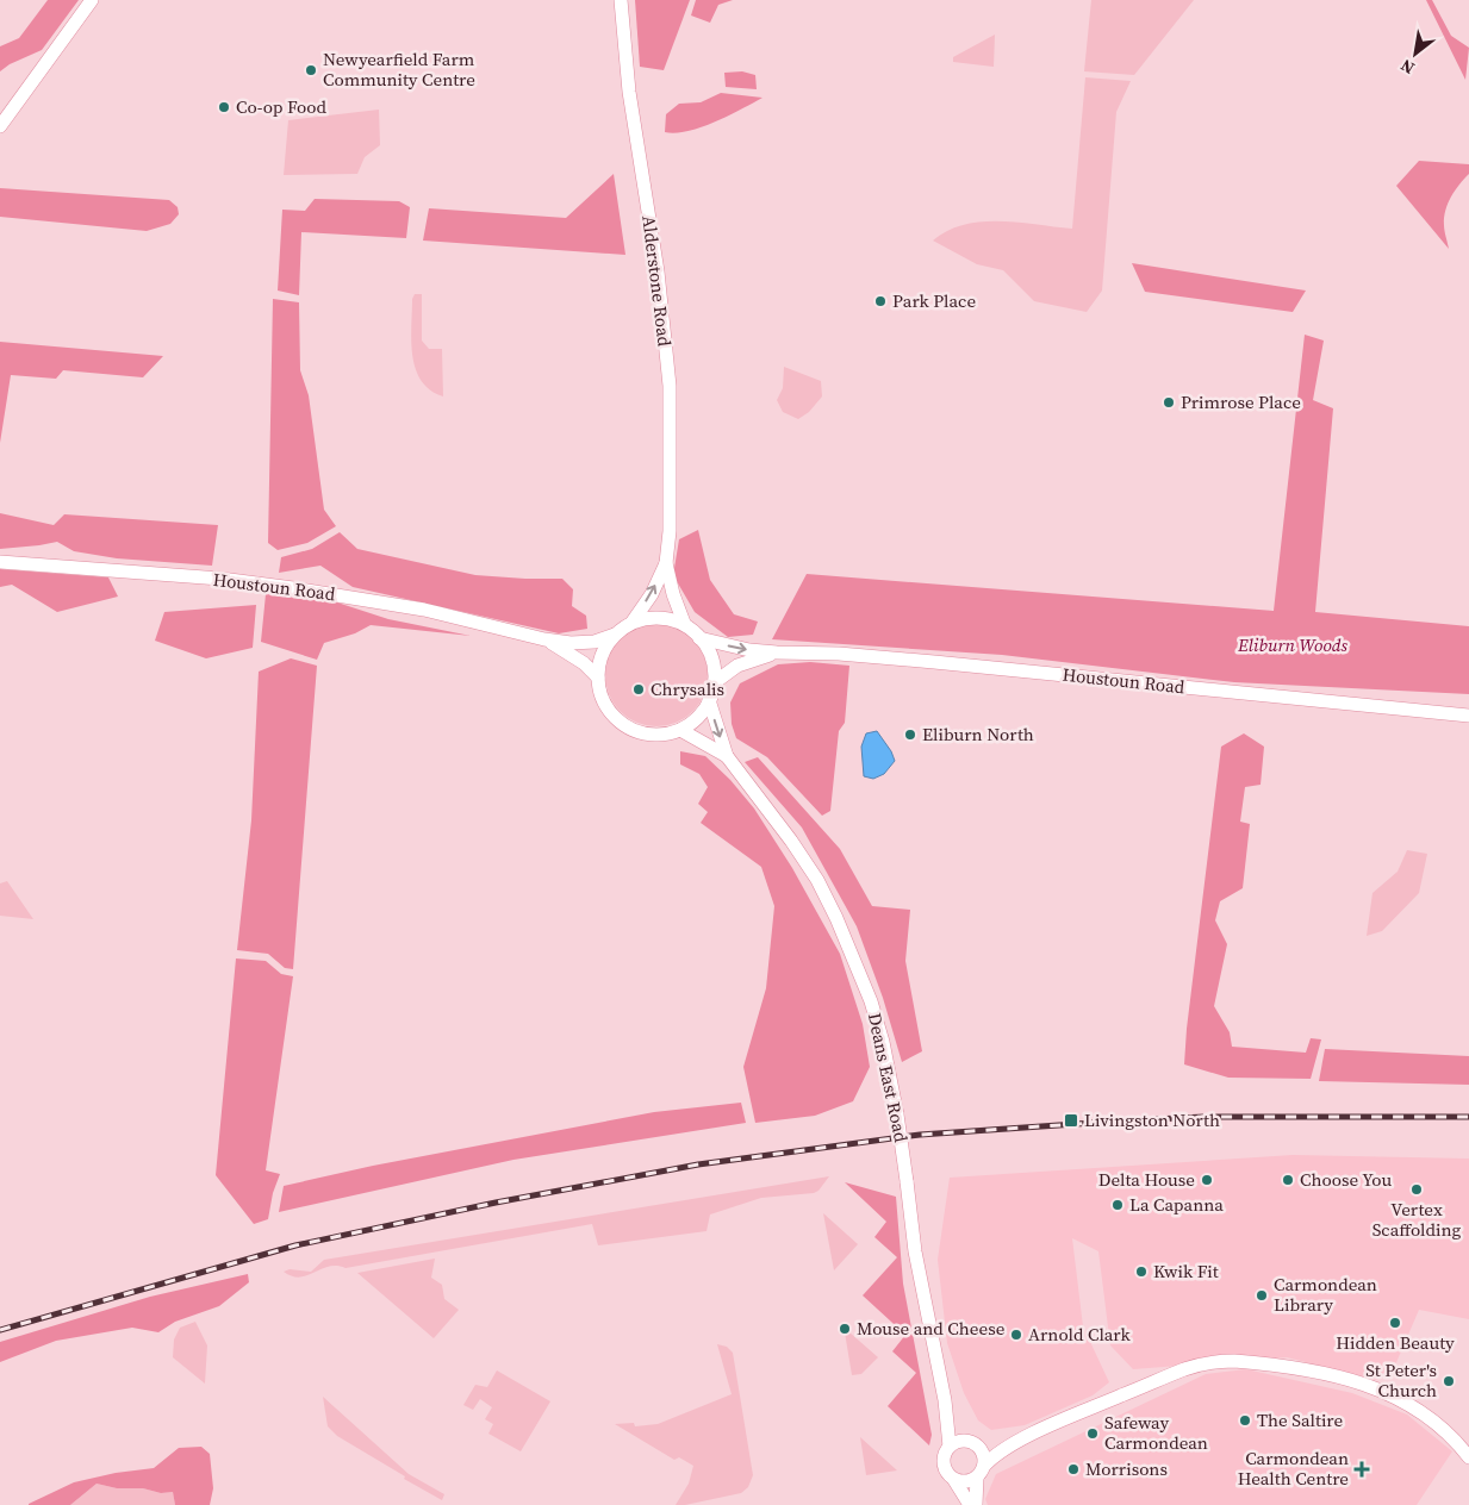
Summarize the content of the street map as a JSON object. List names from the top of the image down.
{
  "streets": {
    "street": ["Alderstone Road", "Houstoun Road", "Deans East Road"]
  },
  "crossings": [
    ["Alderstone Road", "Houstoun Road"],
    ["Alderstone Road", "Deans East Road"],
    ["Houstoun Road", "Deans East Road"]
  ],
  "parks": ["Eliburn Woods"],
  "places": {
    "other": [
      "Newyearfield Farm Community Centre",
      "Co-op Food",
      "Park Place",
      "Primrose Place",
      "Chrysalis",
      "Eliburn North",
      "Delta House",
      "Choose You",
      "Vertex Scaffolding",
      "La Capanna",
      "Kwik Fit",
      "Carmondean Library",
      "Hidden Beauty",
      "Mouse and Cheese",
      "Arnold Clark",
      "St Peter's Church",
      "The Saltire",
      "Safeway Carmondean",
      "Morrisons"
    ],
    "transit": ["Livingston North"],
    "health": ["Carmondean Health Centre"]
  },
  "north": "bottom left"
}
